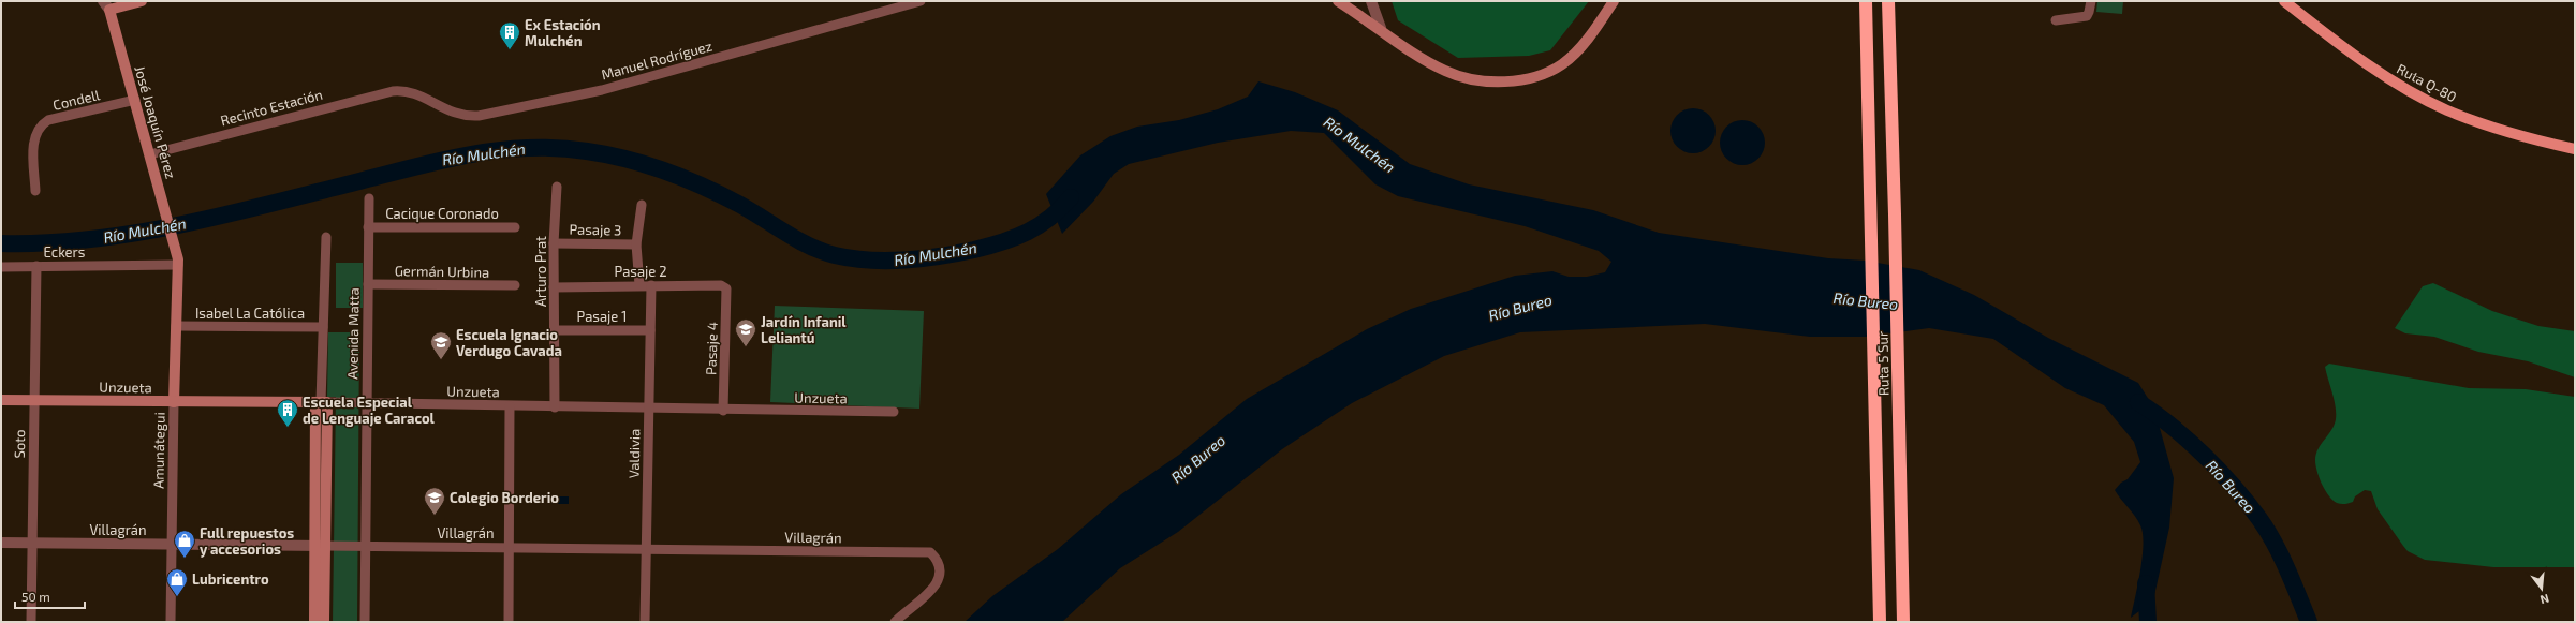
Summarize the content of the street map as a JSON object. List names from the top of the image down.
{
  "streets": {
    "highway": ["Ruta 5 Sur"],
    "main road": [
      "Ruta Q-80",
      "José Joaquín Pérez",
      "Unzueta",
      "Amunátegui"
    ],
    "street": [
      "Manuel Rodríguez",
      "Condell",
      "Recinto Estación",
      "Cacique Coronado",
      "Pasaje 3",
      "Eckers",
      "Germán Urbina",
      "Arturo Prat",
      "Pasaje 2",
      "Isabel La Católica",
      "Pasaje 1",
      "Avenida Matta",
      "Pasaje 4",
      "Soto",
      "Valdivia",
      "Villagrán"
    ]
  },
  "crossings": [
    ["Manuel Rodríguez", "Recinto Estación"],
    ["Condell", "José Joaquín Pérez"],
    ["Recinto Estación", "José Joaquín Pérez"],
    ["José Joaquín Pérez", "Amunátegui"],
    ["Cacique Coronado", "Avenida Matta"],
    ["Pasaje 3", "Arturo Prat"],
    ["Eckers", "Soto"],
    ["Eckers", "Amunátegui"],
    ["Germán Urbina", "Avenida Matta"],
    ["Arturo Prat", "Pasaje 2"],
    ["Arturo Prat", "Pasaje 1"],
    ["Arturo Prat", "Unzueta"],
    ["Pasaje 2", "Pasaje 4"],
    ["Pasaje 2", "Valdivia"],
    ["Isabel La Católica", "Amunátegui"],
    ["Pasaje 1", "Valdivia"],
    ["Avenida Matta", "Unzueta"],
    ["Avenida Matta", "Villagrán"],
    ["Pasaje 4", "Unzueta"],
    ["Unzueta", "Soto"],
    ["Unzueta", "Amunátegui"],
    ["Unzueta", "Valdivia"],
    ["Soto", "Villagrán"],
    ["Amunátegui", "Villagrán"],
    ["Valdivia", "Villagrán"]
  ],
  "water": ["Río Mulchén", "Río Bureo"],
  "places": {
    "building": ["Ex Estación Mulchén", "Escuela Especial de Lenguaje Caracol"],
    "school or university": ["Jardín Infanil Leliantú", "Escuela Ignacio Verdugo Cavada", "Colegio Borderio"],
    "shop": ["Full repuestos y accesorios", "Lubricentro"]
  },
  "scale_bar": "50 m",
  "north": "bottom"
}
